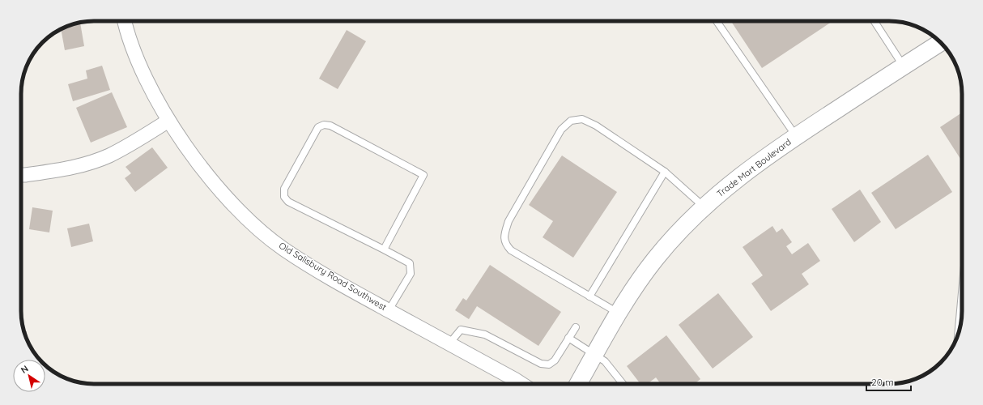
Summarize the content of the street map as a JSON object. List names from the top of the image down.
{
  "streets": {
    "street": ["Trade Mart Boulevard", "Old Salisbury Road Southwest"]
  },
  "scale_bar": "20 m",
  "north": "top left"
}
